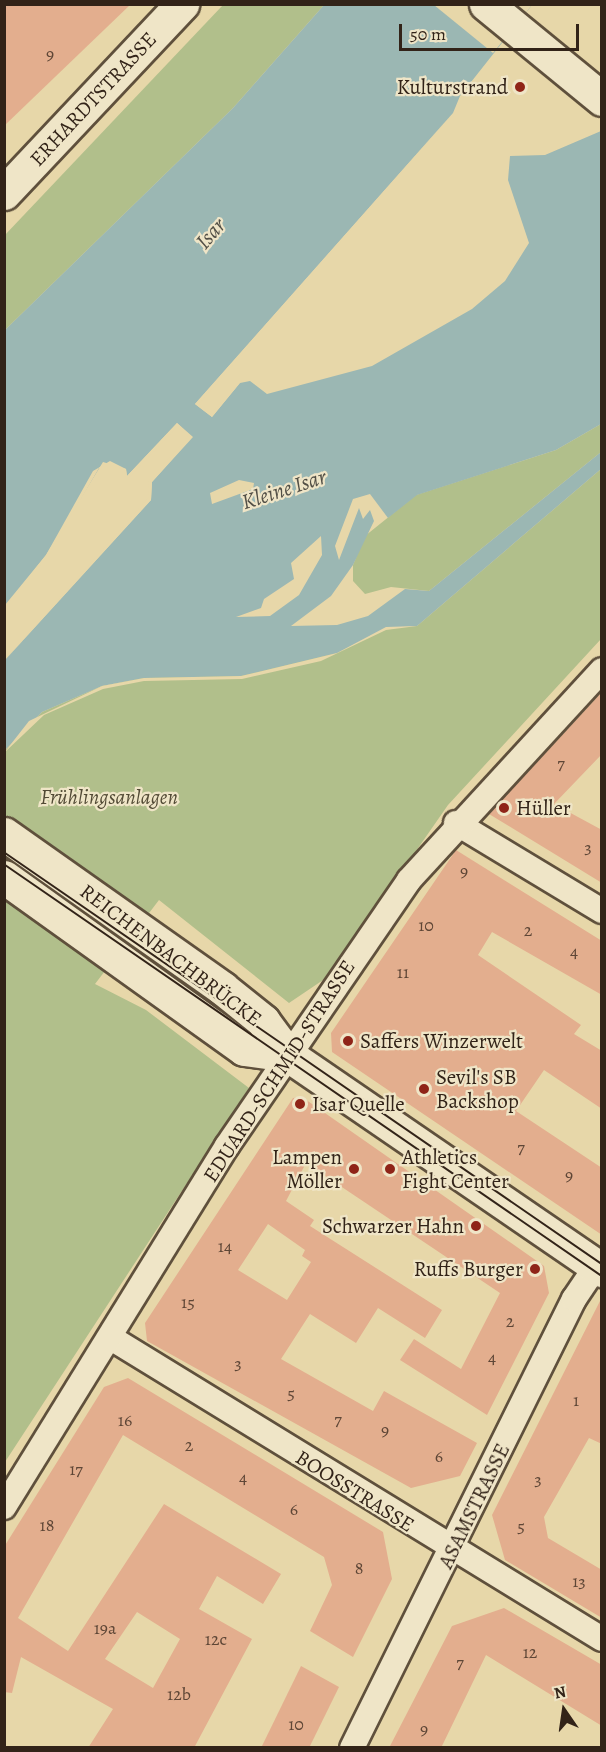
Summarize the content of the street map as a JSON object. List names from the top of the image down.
{
  "streets": {
    "main road": ["ERHARDTSTRASSE", "REICHENBACHBRÜCKE"],
    "street": ["EDUARD-SCHMID-STRASSE", "BOOSSTRASSE", "ASAMSTRASSE"]
  },
  "crossings": [
    ["REICHENBACHBRÜCKE", "EDUARD-SCHMID-STRASSE"],
    ["EDUARD-SCHMID-STRASSE", "BOOSSTRASSE"],
    ["BOOSSTRASSE", "ASAMSTRASSE"]
  ],
  "water": ["Isar", "Kleine Isar"],
  "parks": ["Frühlingsanlagen"],
  "places": [
    "Kulturstrand",
    "Hüller",
    "Saffers Winzerwelt",
    "Sevil's SB Backshop",
    "Isar Quelle",
    "Lampen Möller",
    "Athletics Fight Center",
    "Schwarzer Hahn",
    "Ruffs Burger"
  ],
  "house_numbers": [
    "9",
    "7",
    "3",
    "9",
    "10",
    "2",
    "4",
    "11",
    "7",
    "9",
    "14",
    "15",
    "2",
    "4",
    "3",
    "5",
    "1",
    "7",
    "16",
    "9",
    "2",
    "6",
    "17",
    "4",
    "3",
    "6",
    "18",
    "5",
    "8",
    "13",
    "19a",
    "12c",
    "12",
    "7",
    "12b",
    "10",
    "9"
  ],
  "scale_bar": "50 m",
  "north": "top"
}
